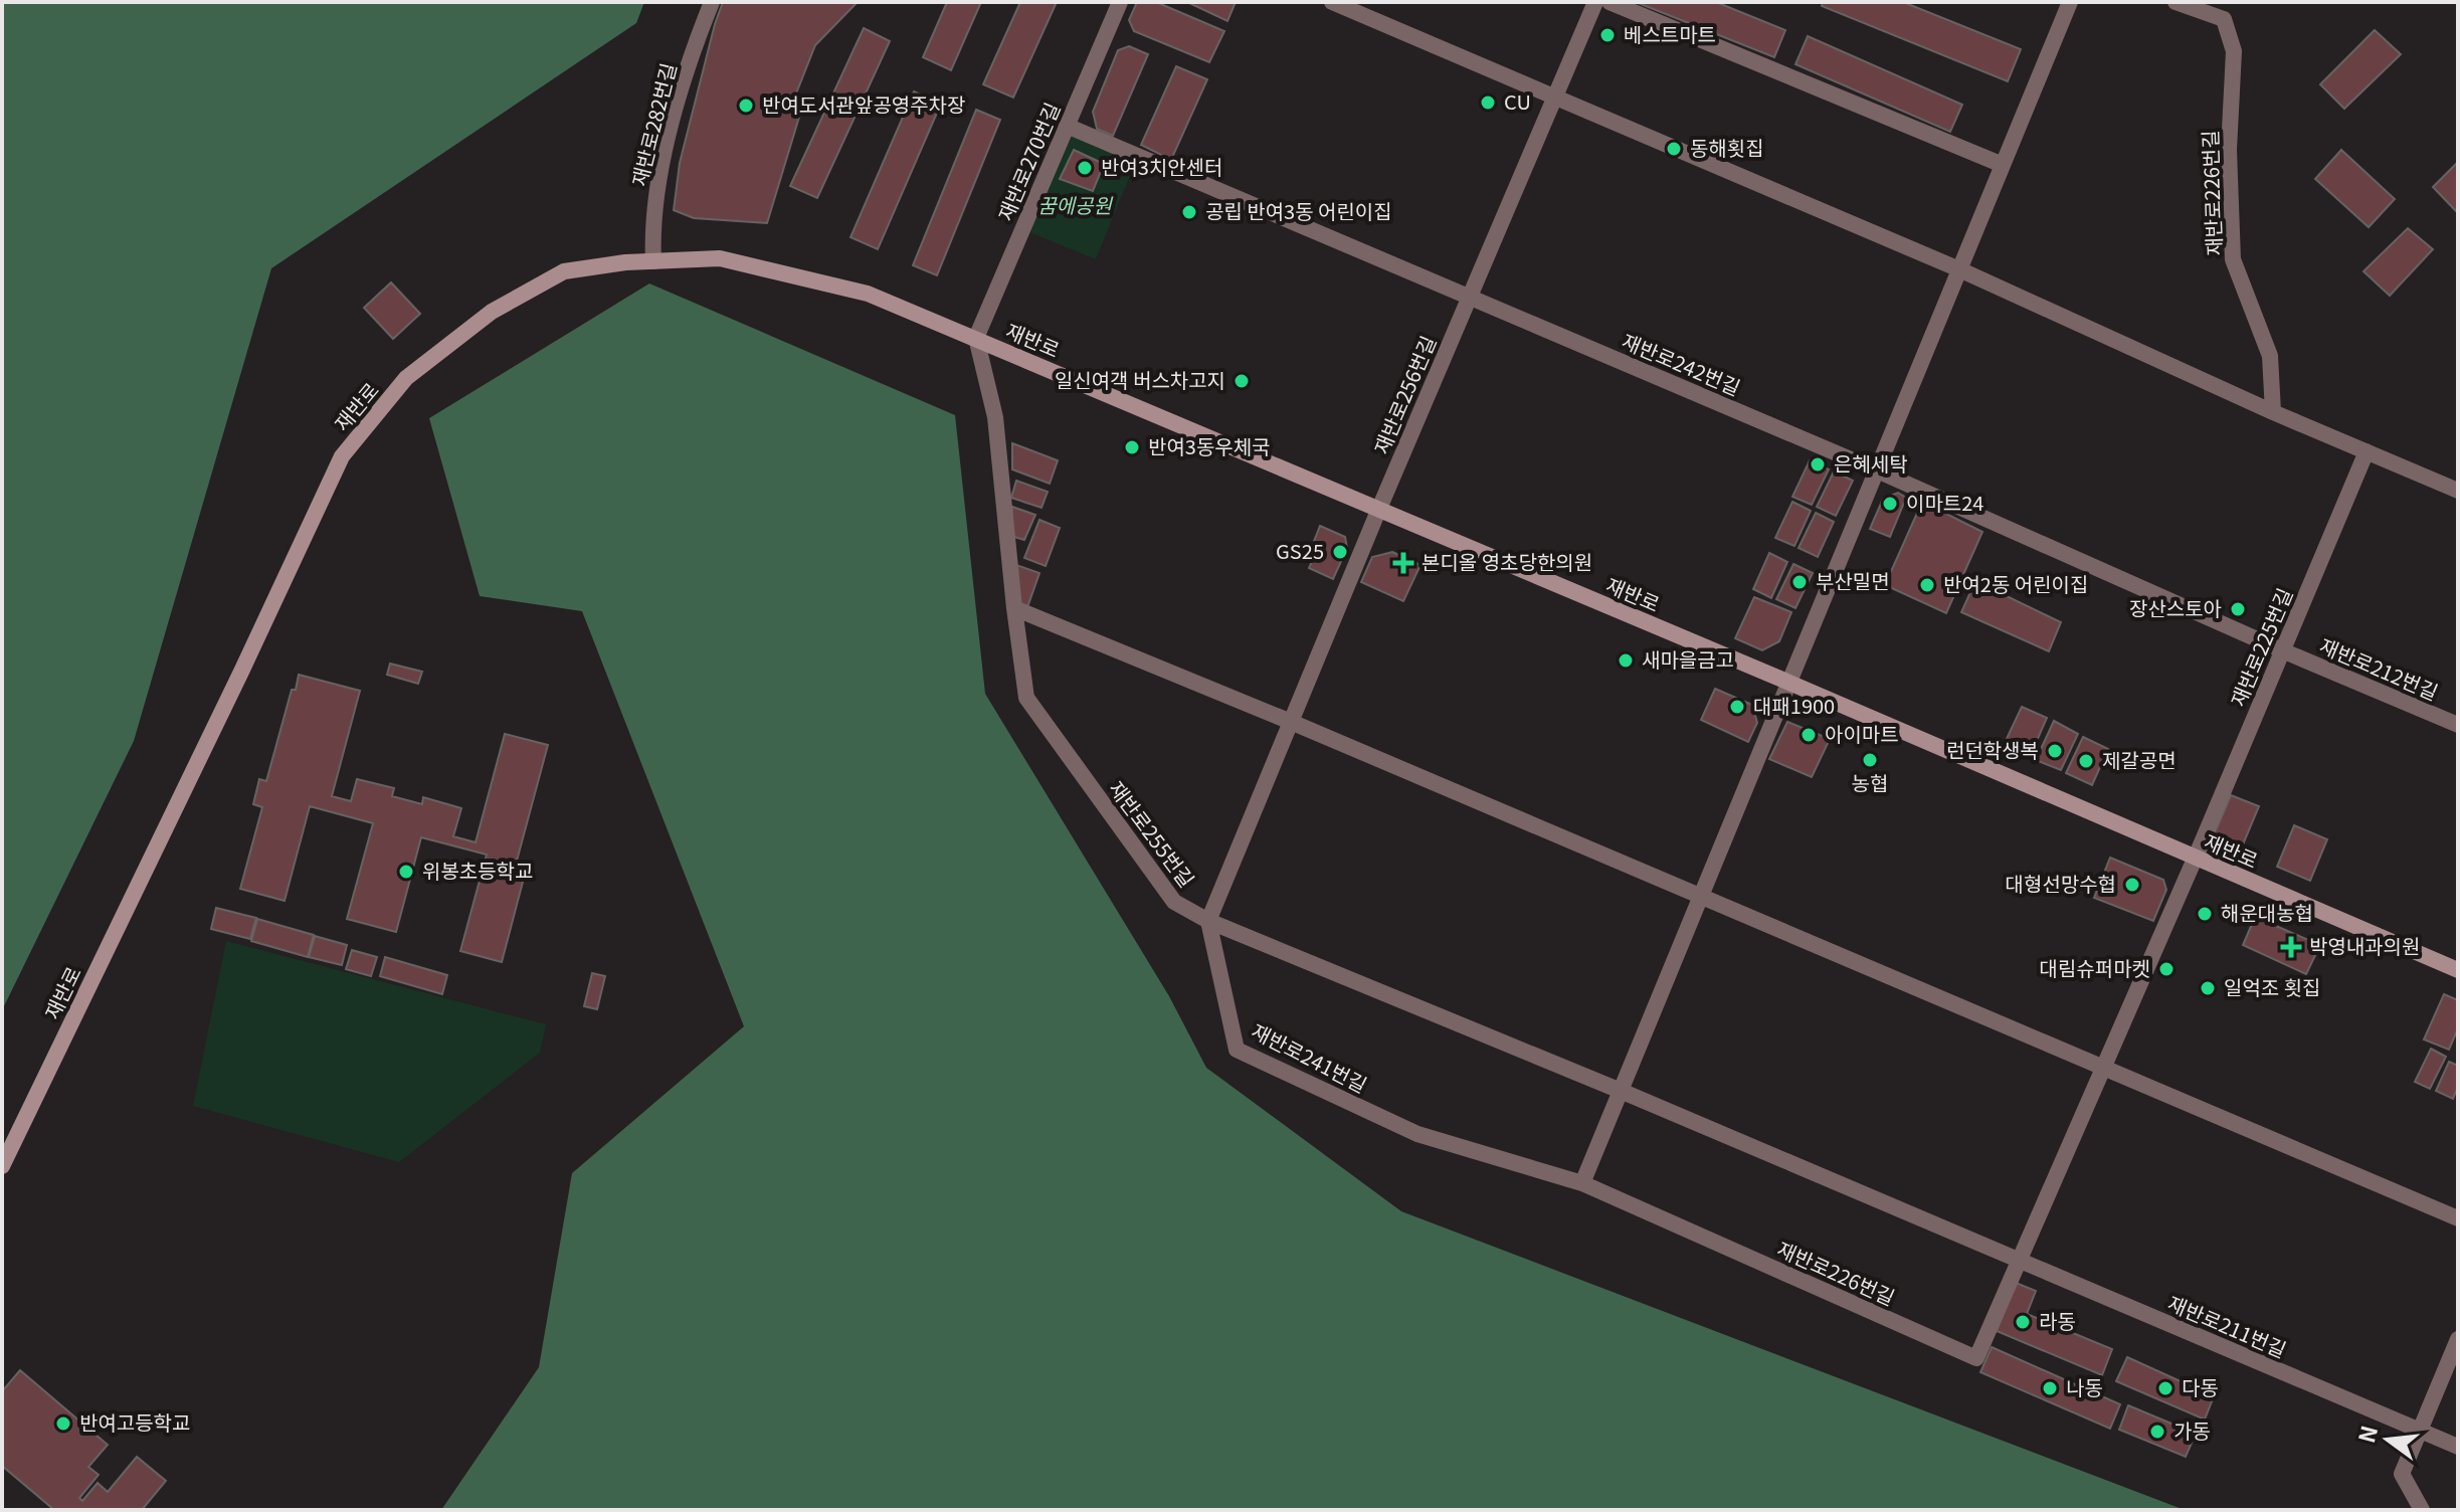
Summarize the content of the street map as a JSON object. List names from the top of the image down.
{
  "streets": {
    "main road": ["재반로"],
    "street": [
      "재반로282번길",
      "재반로270번길",
      "재반로226번길",
      "재반로242번길",
      "재반로256번길",
      "재반로225번길",
      "재반로212번길",
      "재반로255번길",
      "재반로241번길",
      "재반로211번길"
    ]
  },
  "crossings": [
    ["재반로282번길", "재반로"],
    ["재반로270번길", "재반로"],
    ["재반로270번길", "재반로255번길"],
    ["재반로226번길", "재반로"],
    ["재반로226번길", "재반로225번길"],
    ["재반로226번길", "재반로241번길"],
    ["재반로226번길", "재반로211번길"],
    ["재반로", "재반로256번길"],
    ["재반로", "재반로225번길"],
    ["재반로", "재반로255번길"],
    ["재반로242번길", "재반로256번길"],
    ["재반로256번길", "재반로255번길"],
    ["재반로225번길", "재반로212번길"],
    ["재반로255번길", "재반로241번길"]
  ],
  "parks": ["꿈에공원"],
  "places": {
    "other": [
      "베스트마트",
      "CU",
      "반여도서관앞공영주차장",
      "동해횟집",
      "반여3치안센터",
      "공립 반여3동 어린이집",
      "일신여객 버스차고지",
      "반여3동우체국",
      "은혜세탁",
      "이마트24",
      "GS25",
      "부산밀면",
      "반여2동 어린이집",
      "장산스토아",
      "새마을금고",
      "대패1900",
      "아이마트",
      "런던학생복",
      "농협",
      "제갈공면",
      "위봉초등학교",
      "대형선망수협",
      "해운대농협",
      "대림슈퍼마켓",
      "일억조 횟집",
      "라동",
      "나동",
      "다동",
      "반여고등학교",
      "가동"
    ],
    "health": ["본디올 영초당한의원", "박영내과의원"]
  },
  "north": "left"
}
